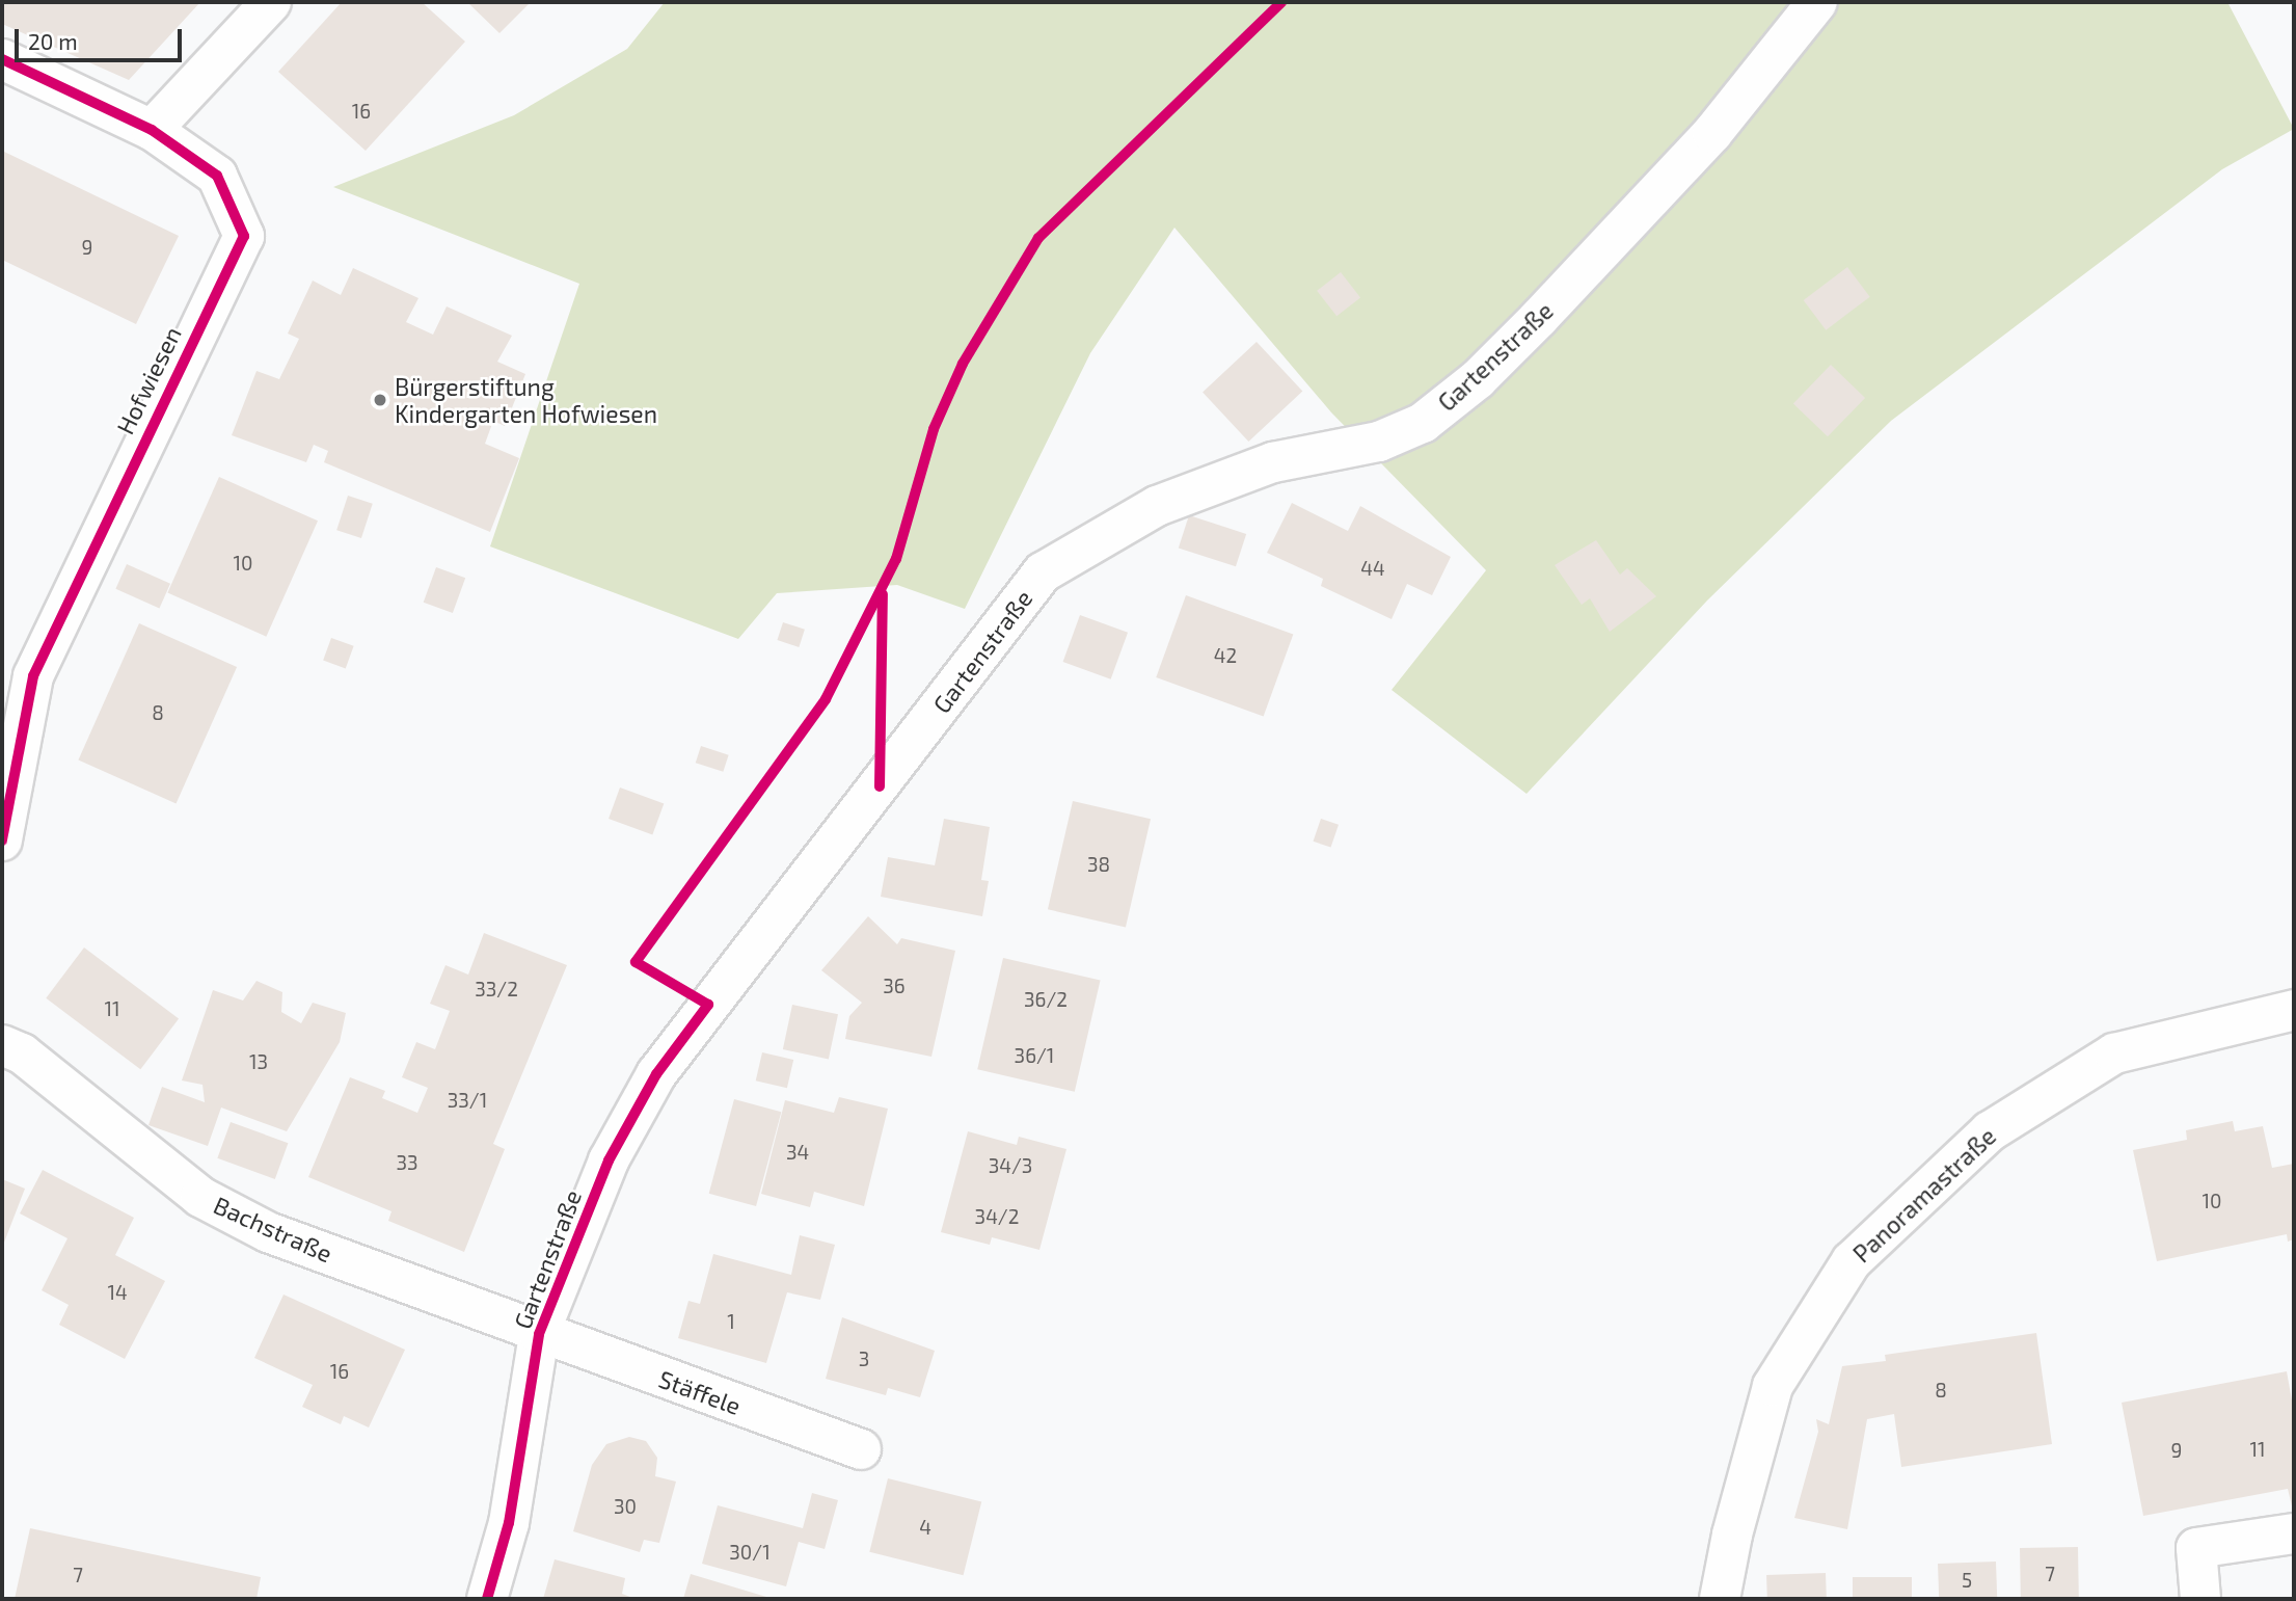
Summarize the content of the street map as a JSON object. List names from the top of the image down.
{
  "streets": {
    "street": [
      "Gartenstraße",
      "Hofwiesen",
      "Panoramastraße",
      "Bachstraße",
      "Stäffele"
    ]
  },
  "crossings": [
    ["Gartenstraße", "Bachstraße"],
    ["Gartenstraße", "Stäffele"],
    ["Bachstraße", "Stäffele"]
  ],
  "places": ["Bürgerstiftung Kindergarten Hofwiesen"],
  "house_numbers": [
    "16",
    "9",
    "10",
    "44",
    "42",
    "8",
    "38",
    "36",
    "33/2",
    "36/2",
    "11",
    "36/1",
    "13",
    "33/1",
    "34",
    "33",
    "34/3",
    "10",
    "34/2",
    "14",
    "1",
    "3",
    "16",
    "8",
    "11",
    "9",
    "30",
    "4",
    "30/1",
    "7",
    "7",
    "5"
  ],
  "scale_bar": "20 m"
}
